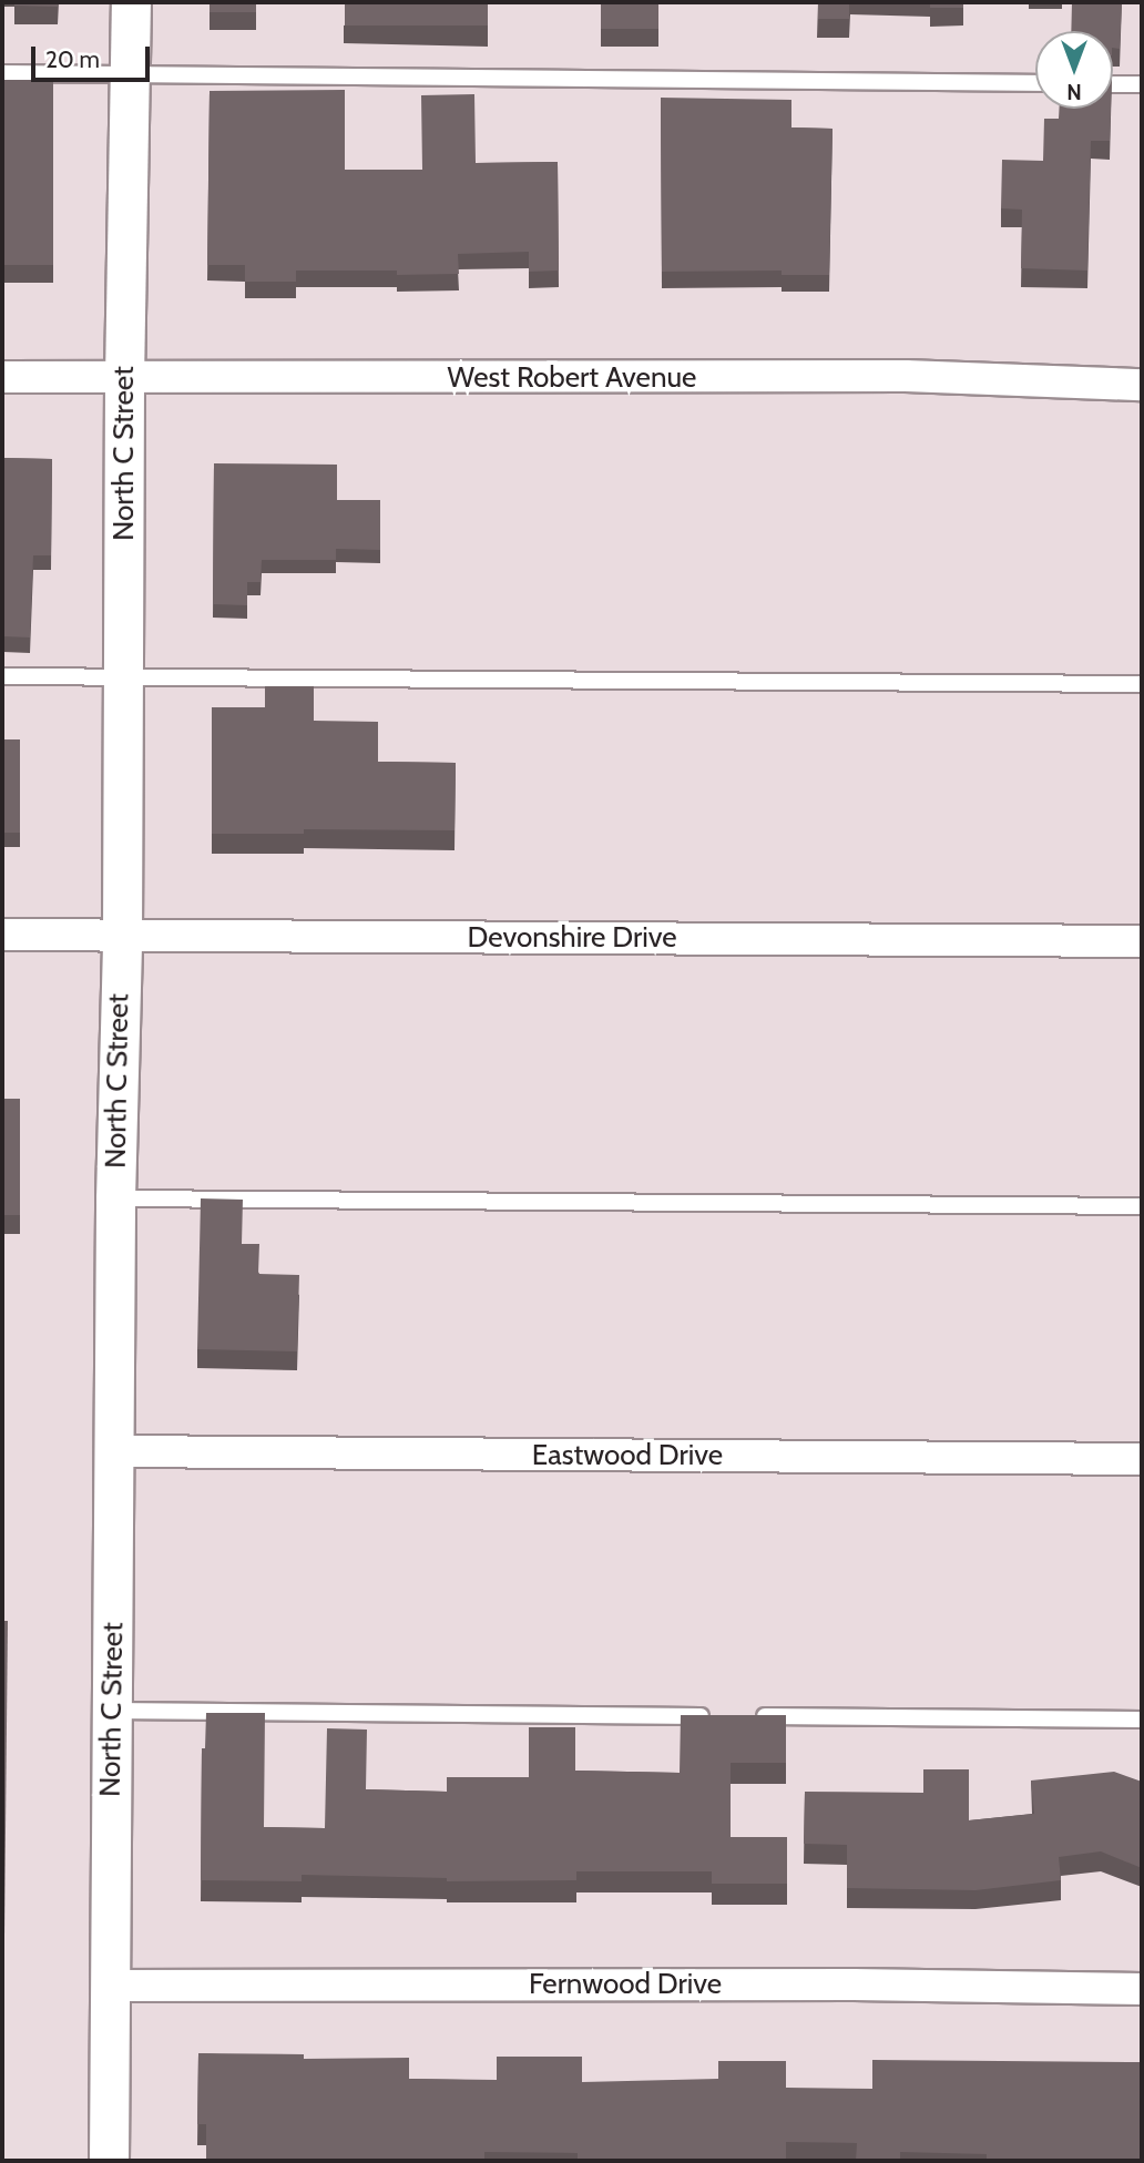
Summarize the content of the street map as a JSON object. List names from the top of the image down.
{
  "streets": {
    "street": [
      "West Robert Avenue",
      "North C Street",
      "Devonshire Drive",
      "Eastwood Drive",
      "Fernwood Drive"
    ]
  },
  "crossings": [
    ["West Robert Avenue", "North C Street"],
    ["North C Street", "Devonshire Drive"],
    ["North C Street", "Eastwood Drive"],
    ["North C Street", "Fernwood Drive"]
  ],
  "scale_bar": "20 m",
  "north": "bottom"
}
